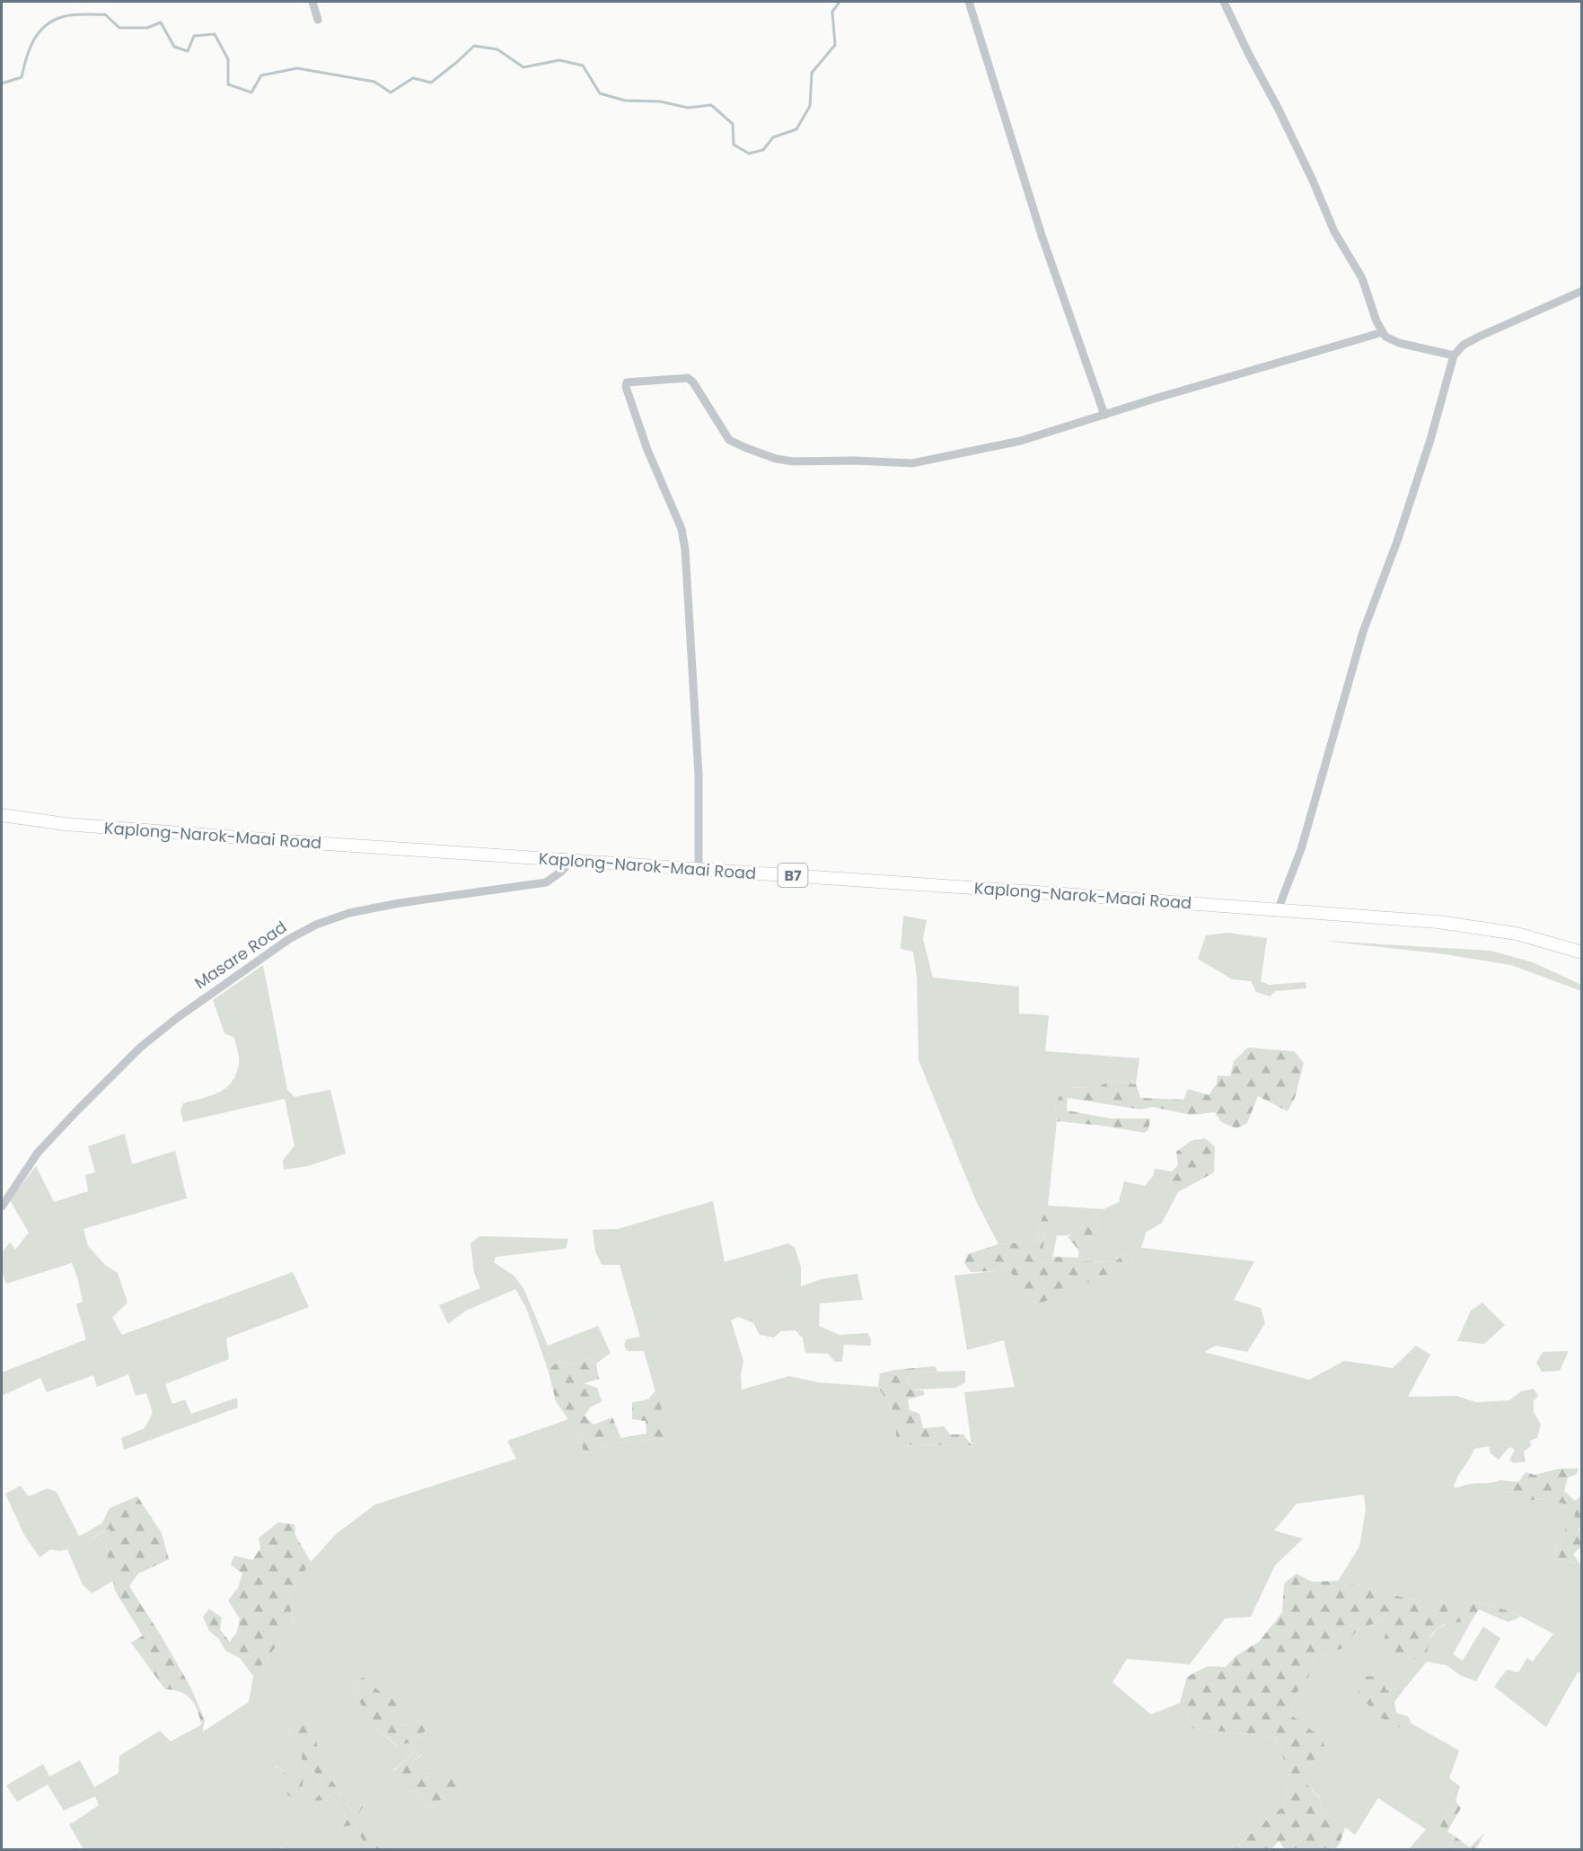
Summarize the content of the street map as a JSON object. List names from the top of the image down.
{
  "streets": {
    "highway": ["Kaplong-Narok-Maai Road", "B7"],
    "street": ["Masare Road"]
  },
  "crossings": [
    ["Kaplong-Narok-Maai Road", "Masare Road"]
  ]
}
